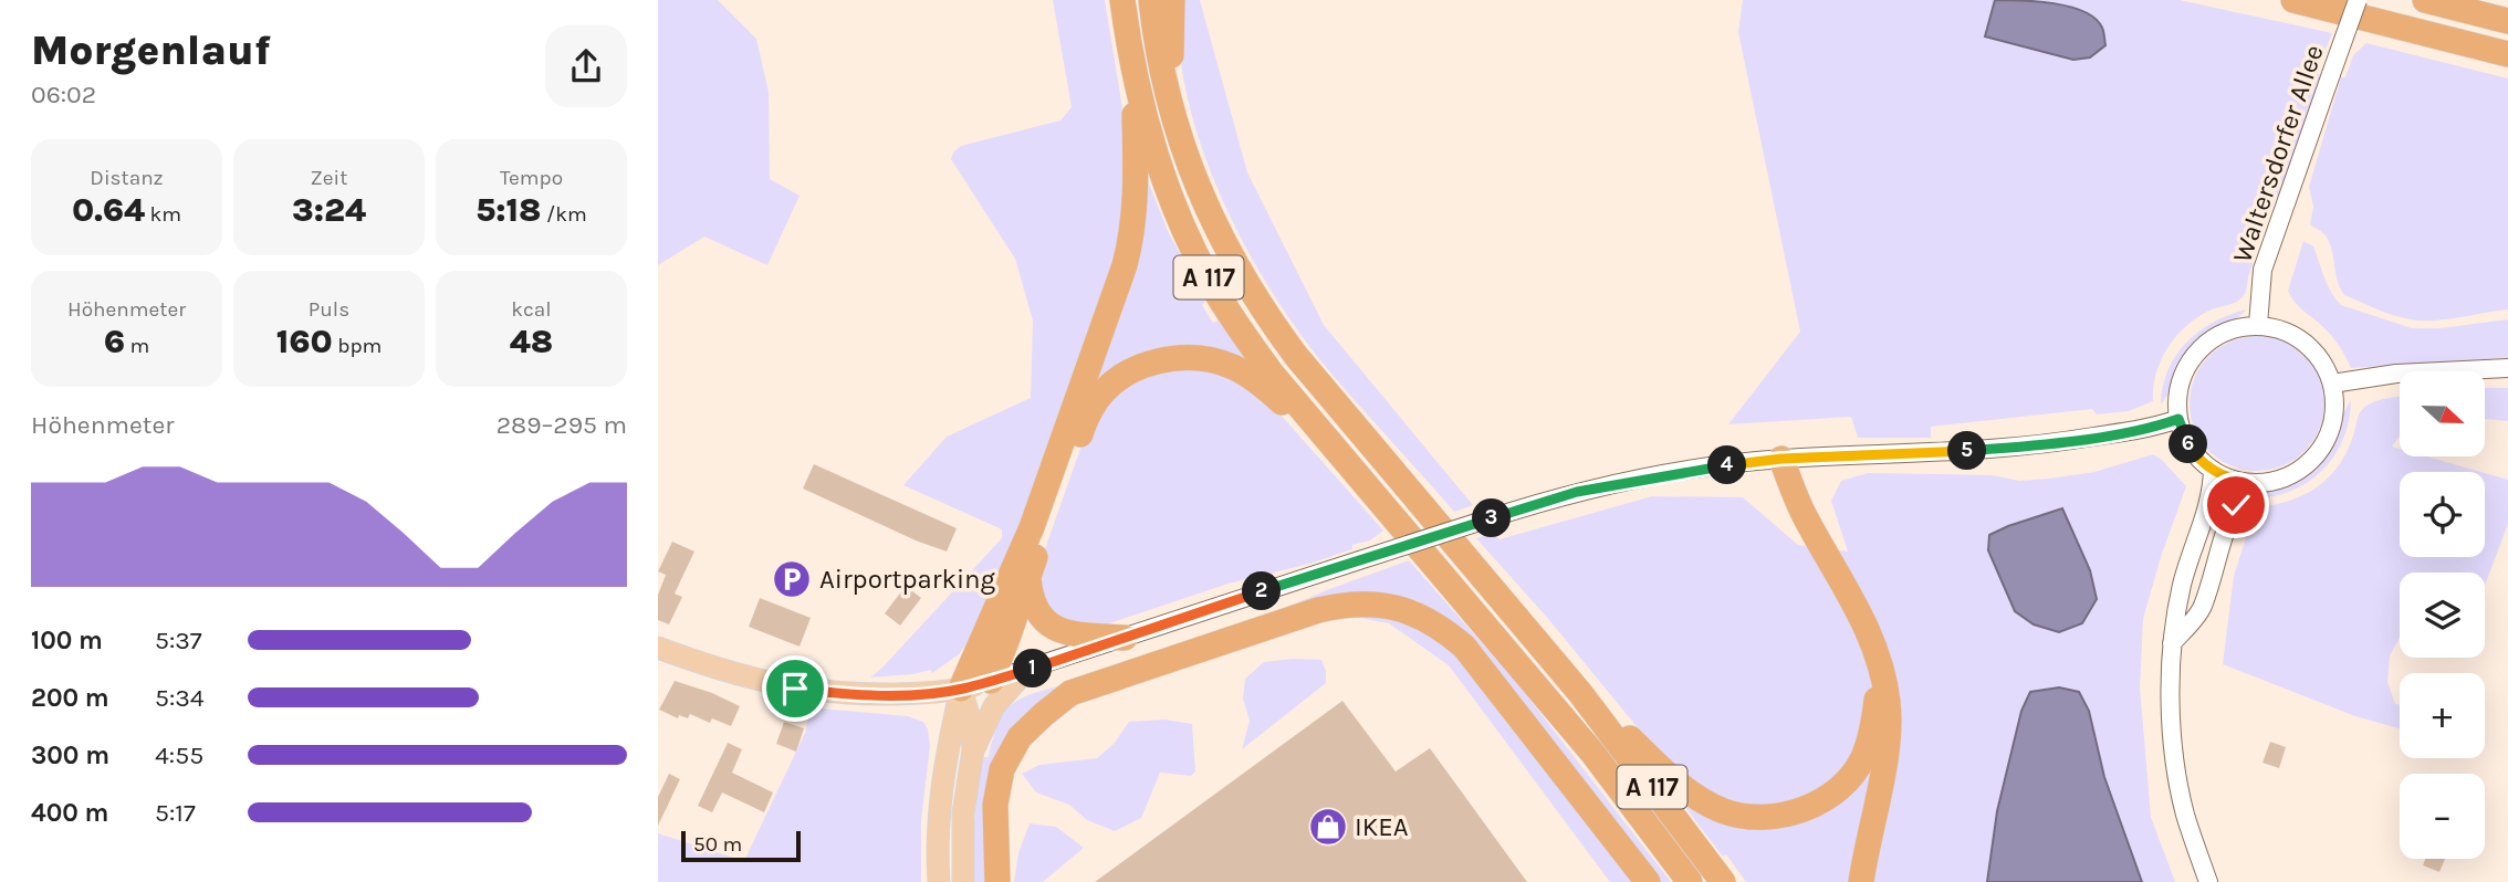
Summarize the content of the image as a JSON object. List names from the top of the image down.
{
  "streets": {
    "highway": ["A 117"],
    "street": ["Waltersdorfer Allee"]
  },
  "places": {
    "parking": ["Airportparking"],
    "shop": ["IKEA"]
  },
  "scale_bar": "50 m",
  "north": "right",
  "page": {
    "heading": ["Morgenlauf", "06:02"],
    "stats": [
      ["Distanz", "0.64 km"],
      ["Zeit", "3:24"],
      ["Tempo", "5:18 /km"],
      ["Höhenmeter", "6 m"],
      ["Puls", "160 bpm"],
      ["kcal", "48"]
    ],
    "map_buttons": ["+", "−"],
    "chart": ["Höhenmeter", "289–295 m"],
    "pins": [
      "6",
      "5",
      "4",
      "3",
      "2",
      "1"
    ],
    "list": [
      {
        "name": "100 m",
        "note": "5:37"
      },
      {
        "name": "200 m",
        "note": "5:34"
      },
      {
        "name": "300 m",
        "note": "4:55"
      },
      {
        "name": "400 m",
        "note": "5:17"
      }
    ],
    "scale": "50 m"
  }
}
